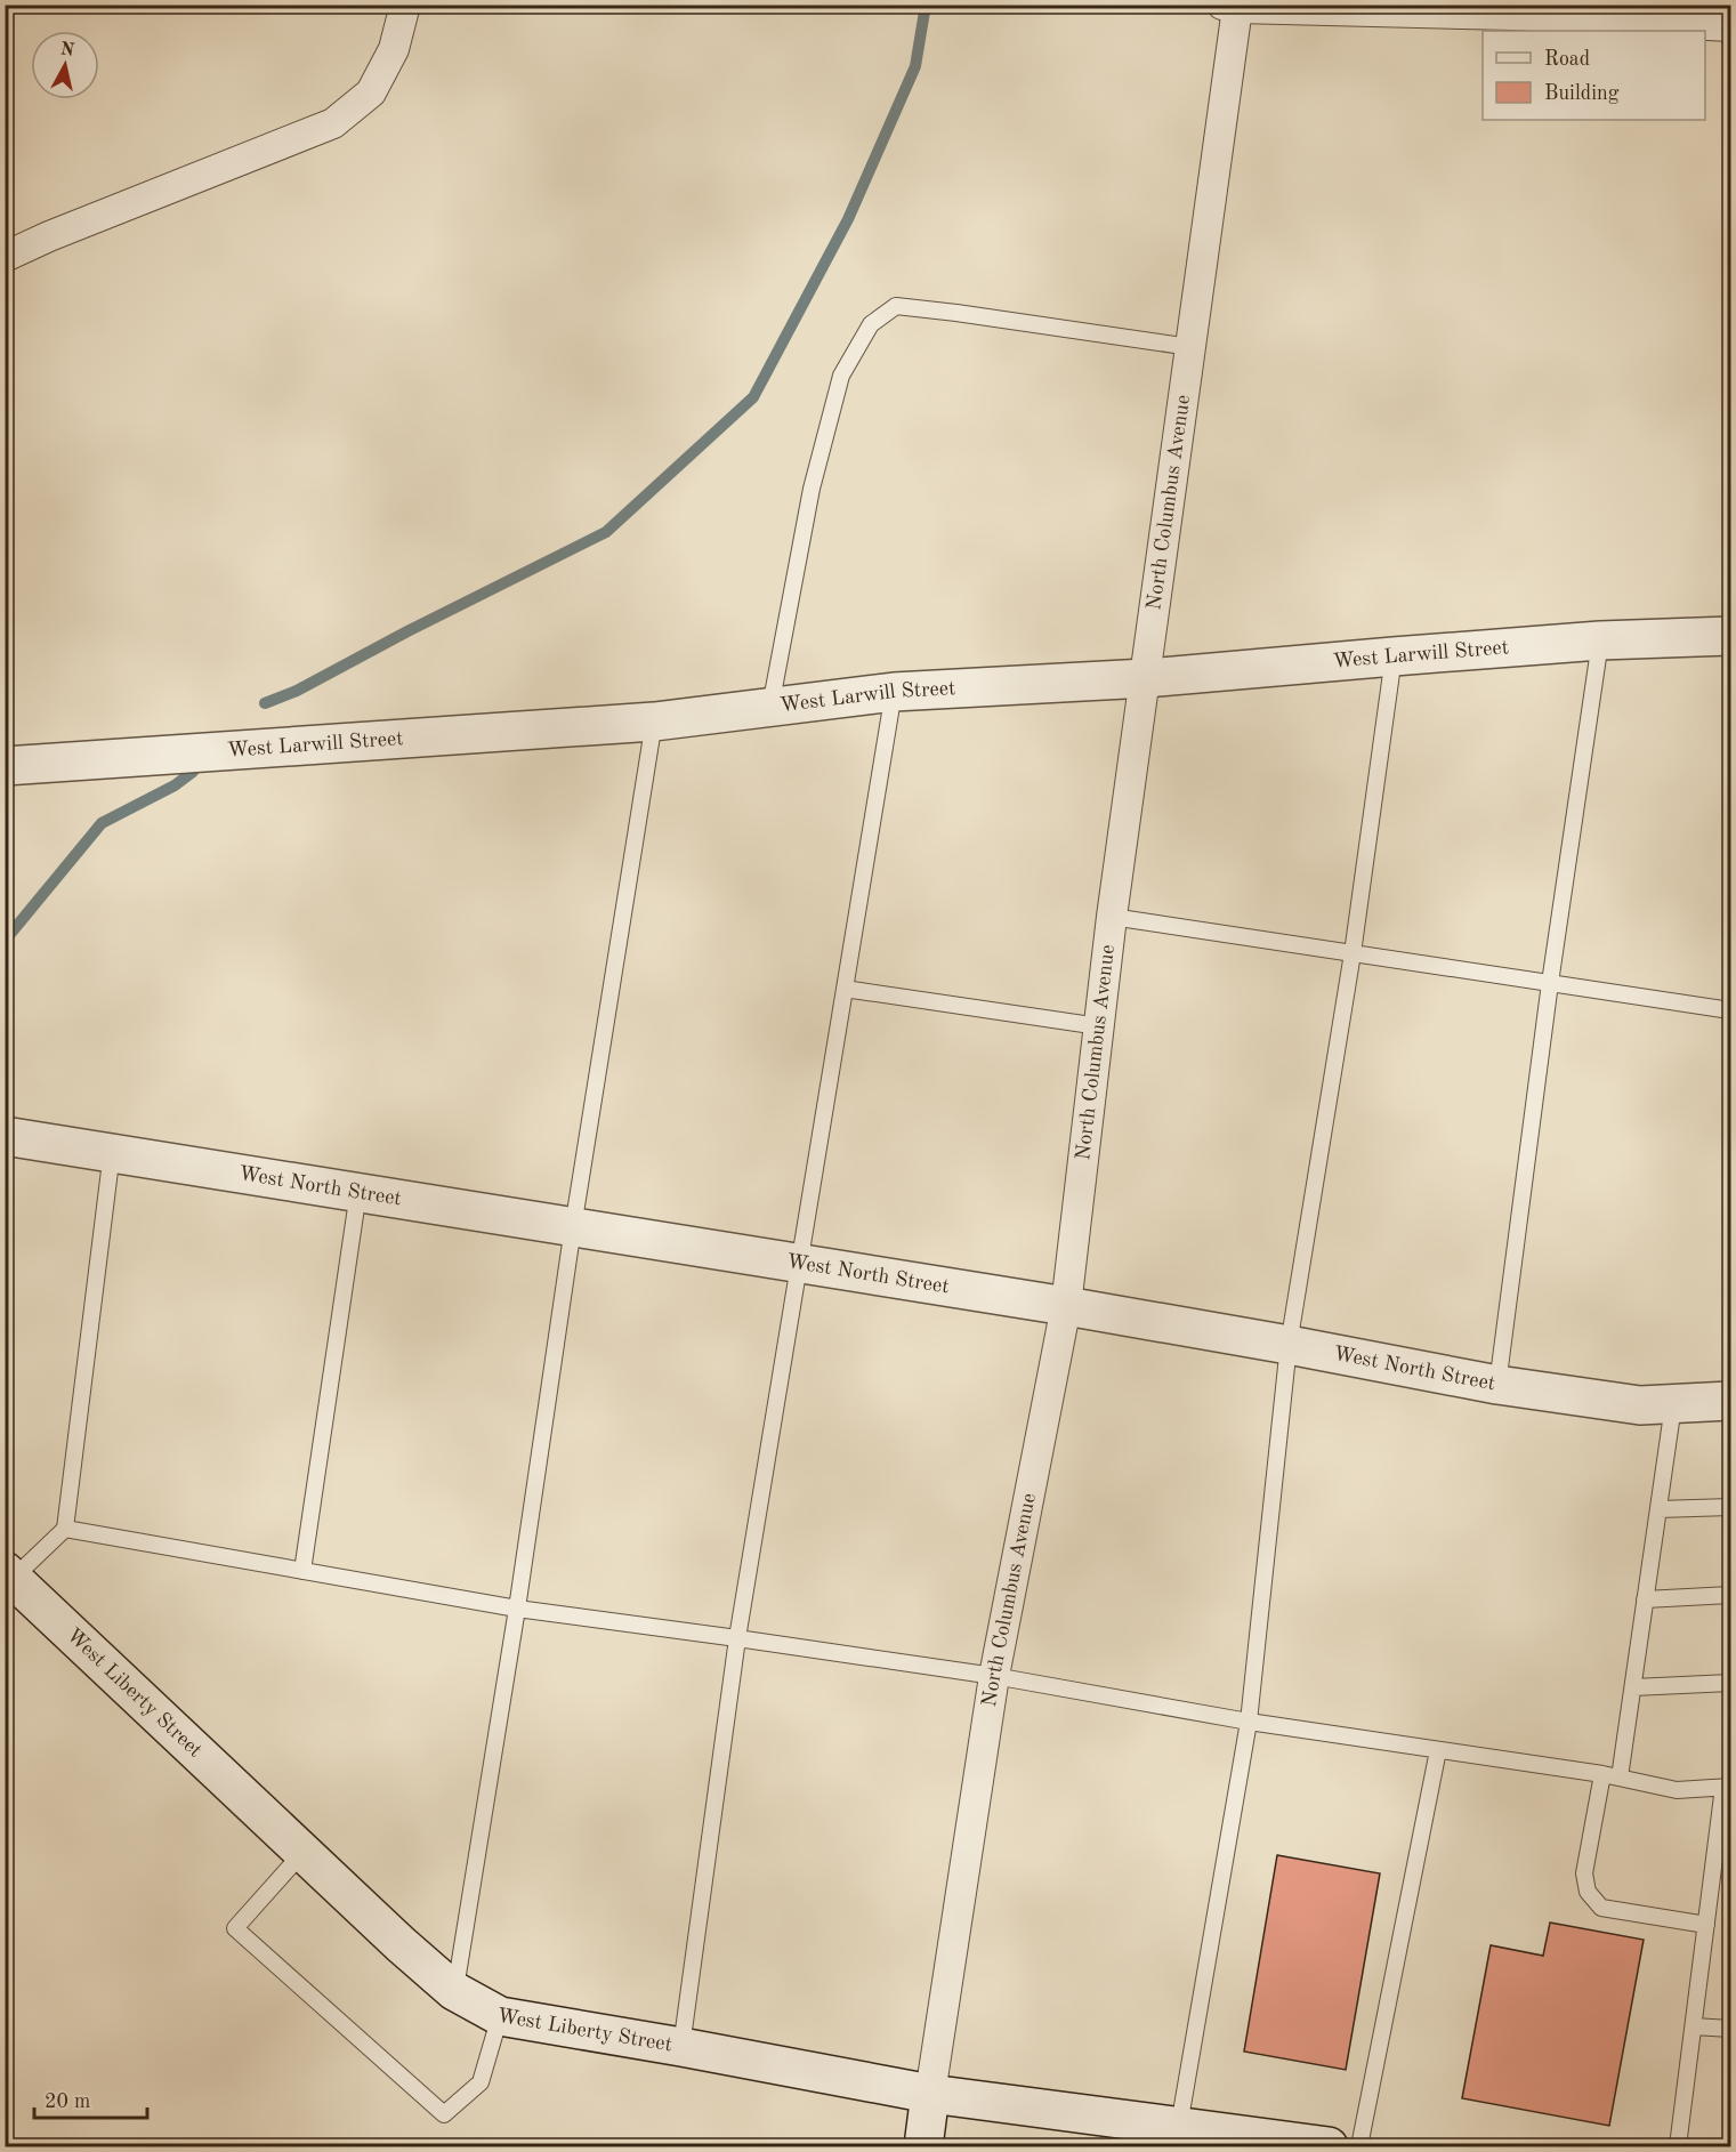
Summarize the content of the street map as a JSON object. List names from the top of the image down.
{
  "streets": {
    "street": [
      "North Columbus Avenue",
      "West Larwill Street",
      "West North Street",
      "West Liberty Street"
    ]
  },
  "crossings": [
    ["North Columbus Avenue", "West Larwill Street"],
    ["North Columbus Avenue", "West North Street"],
    ["North Columbus Avenue", "West Liberty Street"]
  ],
  "legend": ["Road", "Building"],
  "scale_bar": "20 m",
  "north": "top"
}
